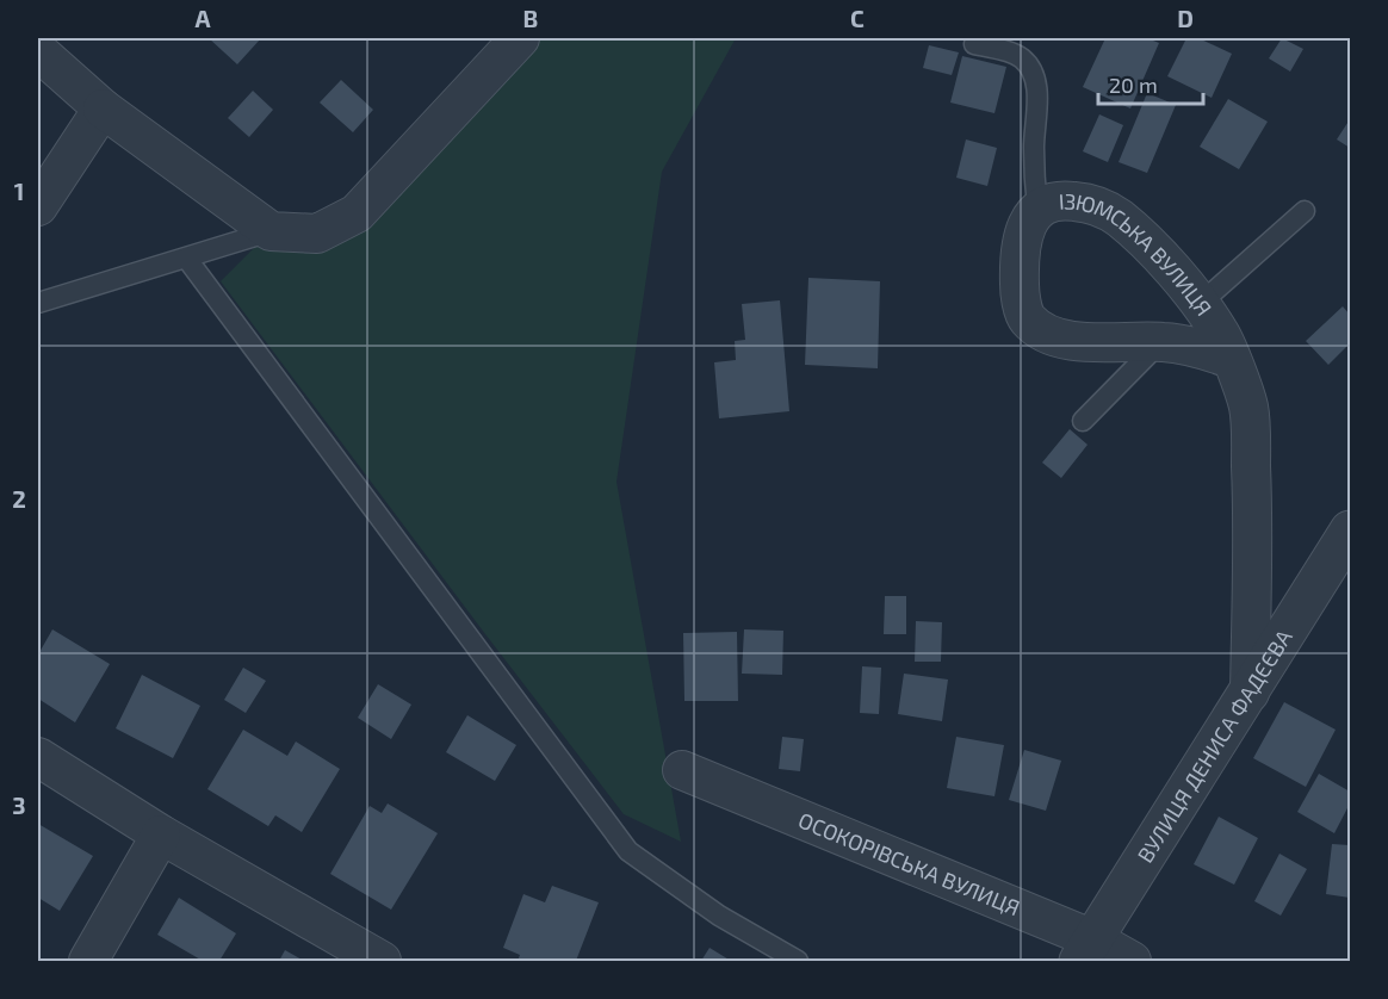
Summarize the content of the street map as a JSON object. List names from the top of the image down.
{
  "streets": {
    "street": ["ІЗЮМСЬКА ВУЛИЦЯ", "ВУЛИЦЯ ДЕНИСА ФАДЄЄВА", "ОСОКОРІВСЬКА ВУЛИЦЯ"]
  },
  "crossings": [
    ["ІЗЮМСЬКА ВУЛИЦЯ", "ВУЛИЦЯ ДЕНИСА ФАДЄЄВА"],
    ["ВУЛИЦЯ ДЕНИСА ФАДЄЄВА", "ОСОКОРІВСЬКА ВУЛИЦЯ"]
  ],
  "scale_bar": "20 m",
  "grid": {
    "columns": [
      "A",
      "B",
      "C",
      "D"
    ],
    "rows": ["1", "2", "3"]
  }
}
